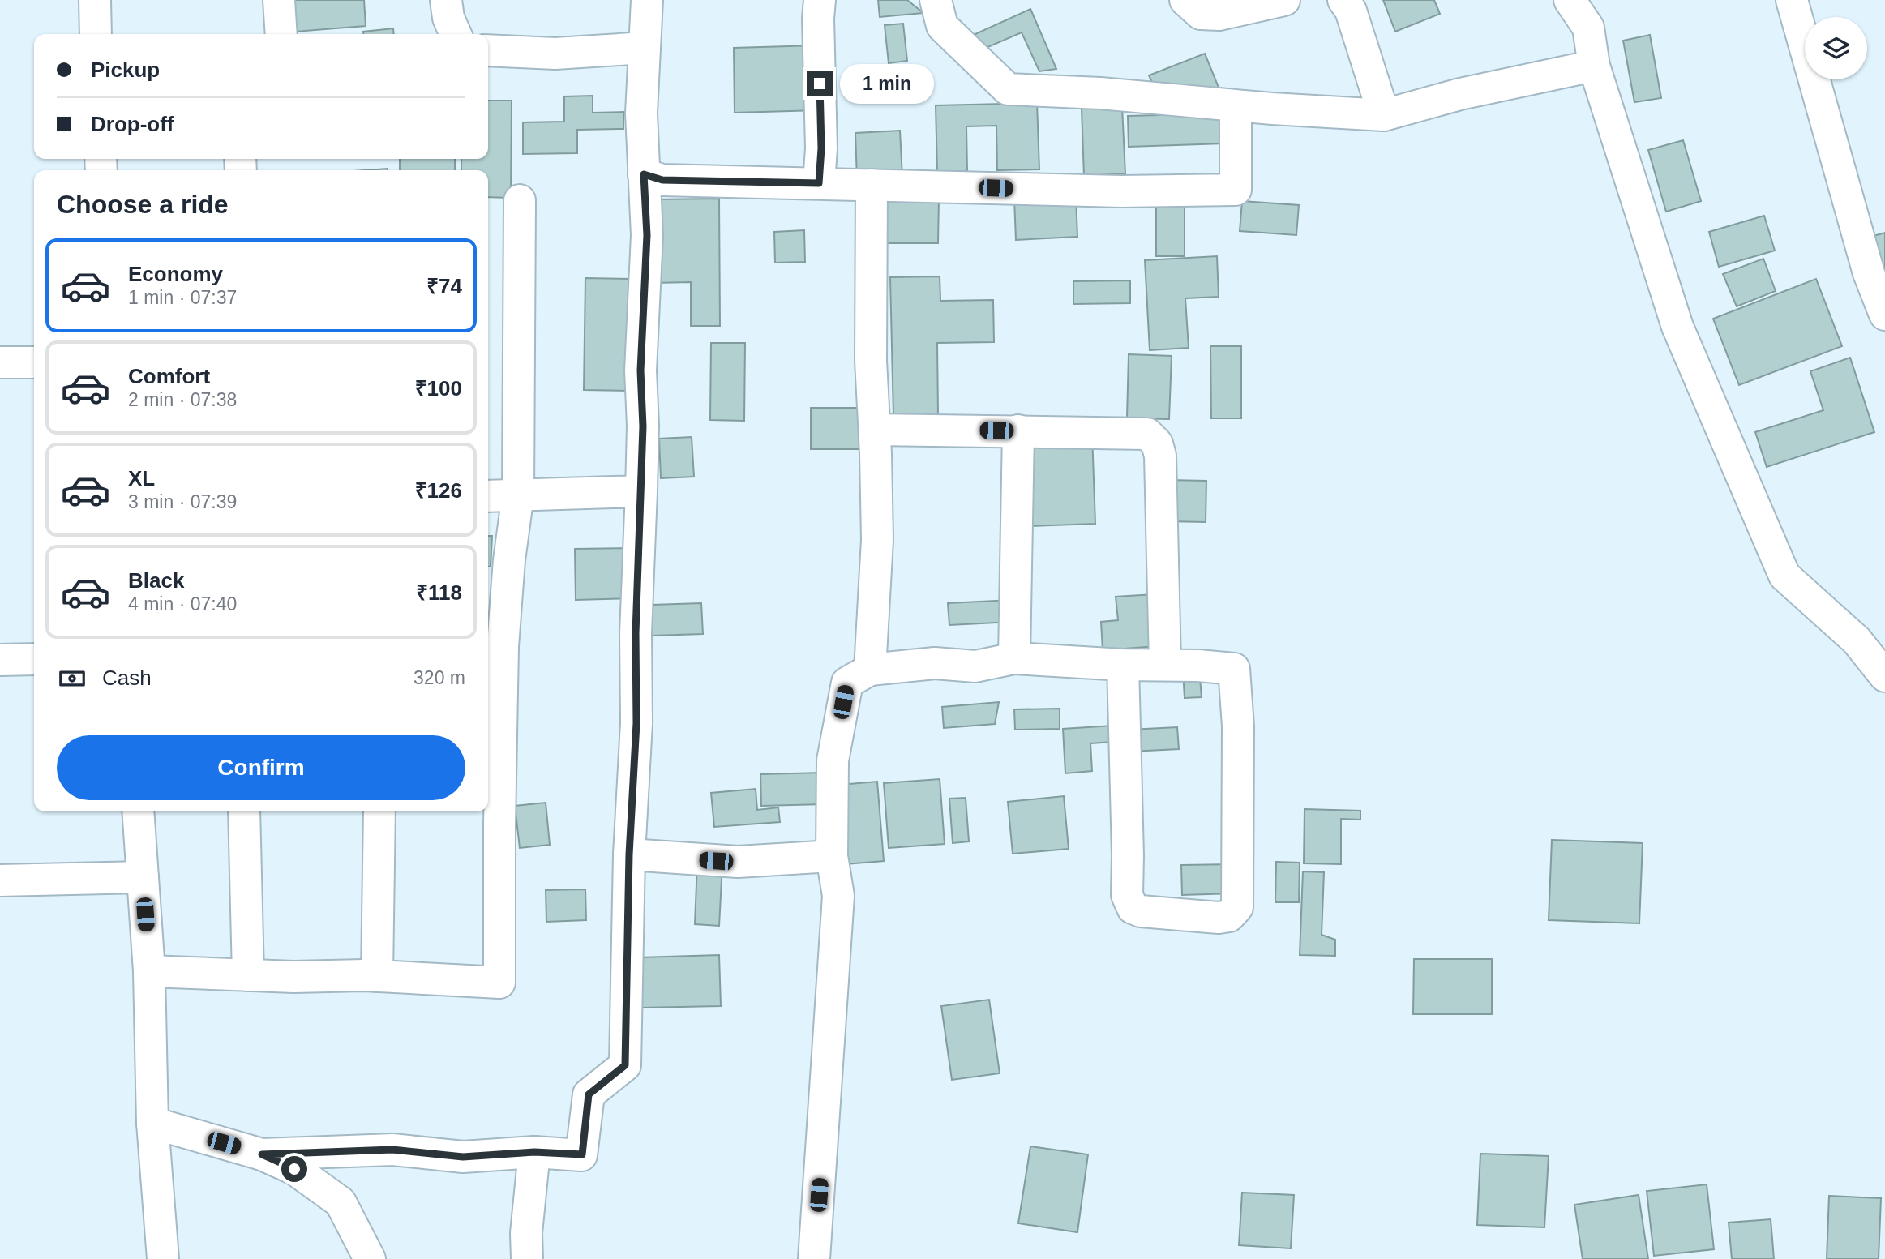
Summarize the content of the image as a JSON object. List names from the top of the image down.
{
  "page": {
    "banner": ["Pickup", "Drop-off"],
    "bubble": "1 min",
    "heading": "Choose a ride",
    "list": [
      {
        "name": "Economy",
        "note": "1 min · 07:37",
        "value": "₹74"
      },
      {
        "name": "Comfort",
        "note": "2 min · 07:38",
        "value": "₹100"
      },
      {
        "name": "XL",
        "note": "3 min · 07:39",
        "value": "₹126"
      },
      {
        "name": "Black",
        "note": "4 min · 07:40",
        "value": "₹118"
      }
    ],
    "pay": ["Cash", "320 m"],
    "buttons": "Confirm"
  }
}
